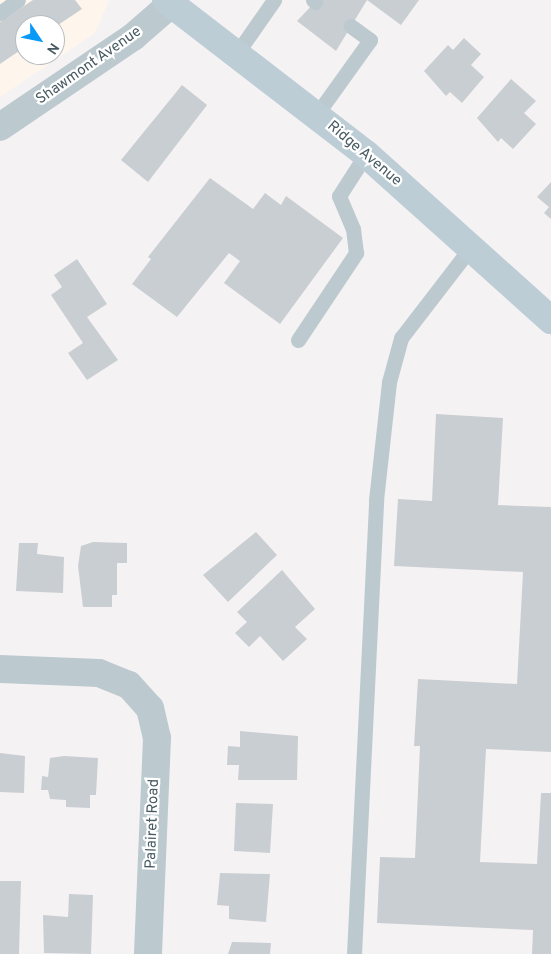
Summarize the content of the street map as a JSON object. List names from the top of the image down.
{
  "streets": {
    "main road": ["Ridge Avenue"],
    "street": ["Shawmont Avenue", "Palairet Road"]
  },
  "crossings": [
    ["Shawmont Avenue", "Ridge Avenue"]
  ],
  "north": "bottom right"
}
